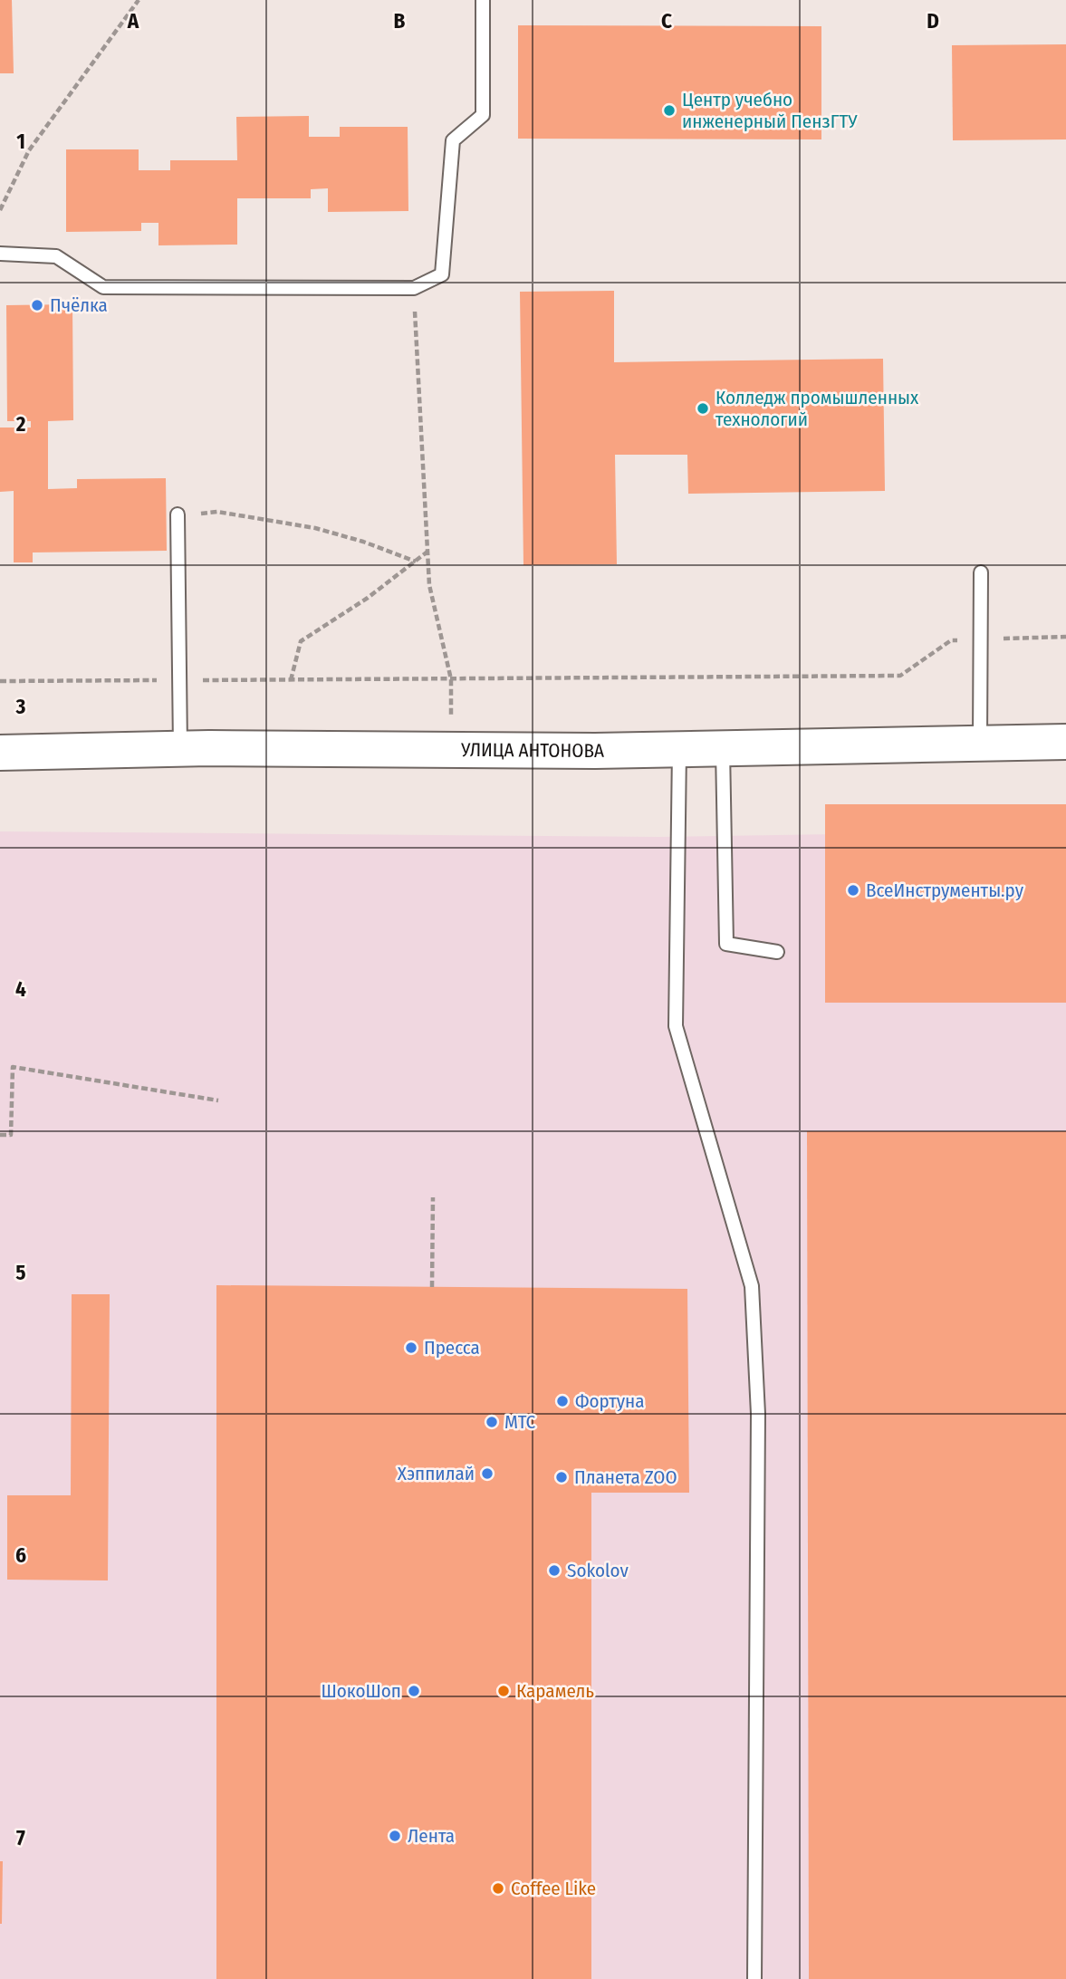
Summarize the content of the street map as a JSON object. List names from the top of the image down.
{
  "streets": {
    "main road": ["УЛИЦА АНТОНОВА"]
  },
  "places": [
    "Центр учебно инженерный ПензГТУ",
    "Пчёлка",
    "Колледж промышленных технологий",
    "ВсеИнструменты.ру",
    "Пресса",
    "Фортуна",
    "МТС",
    "Хэппилай",
    "Планета ZOO",
    "Sokolov",
    "ШокоШоп",
    "Карамель",
    "Лента",
    "Coffee Like"
  ],
  "grid": {
    "columns": [
      "A",
      "B",
      "C",
      "D"
    ],
    "rows": [
      "1",
      "2",
      "3",
      "4",
      "5",
      "6",
      "7"
    ]
  }
}
